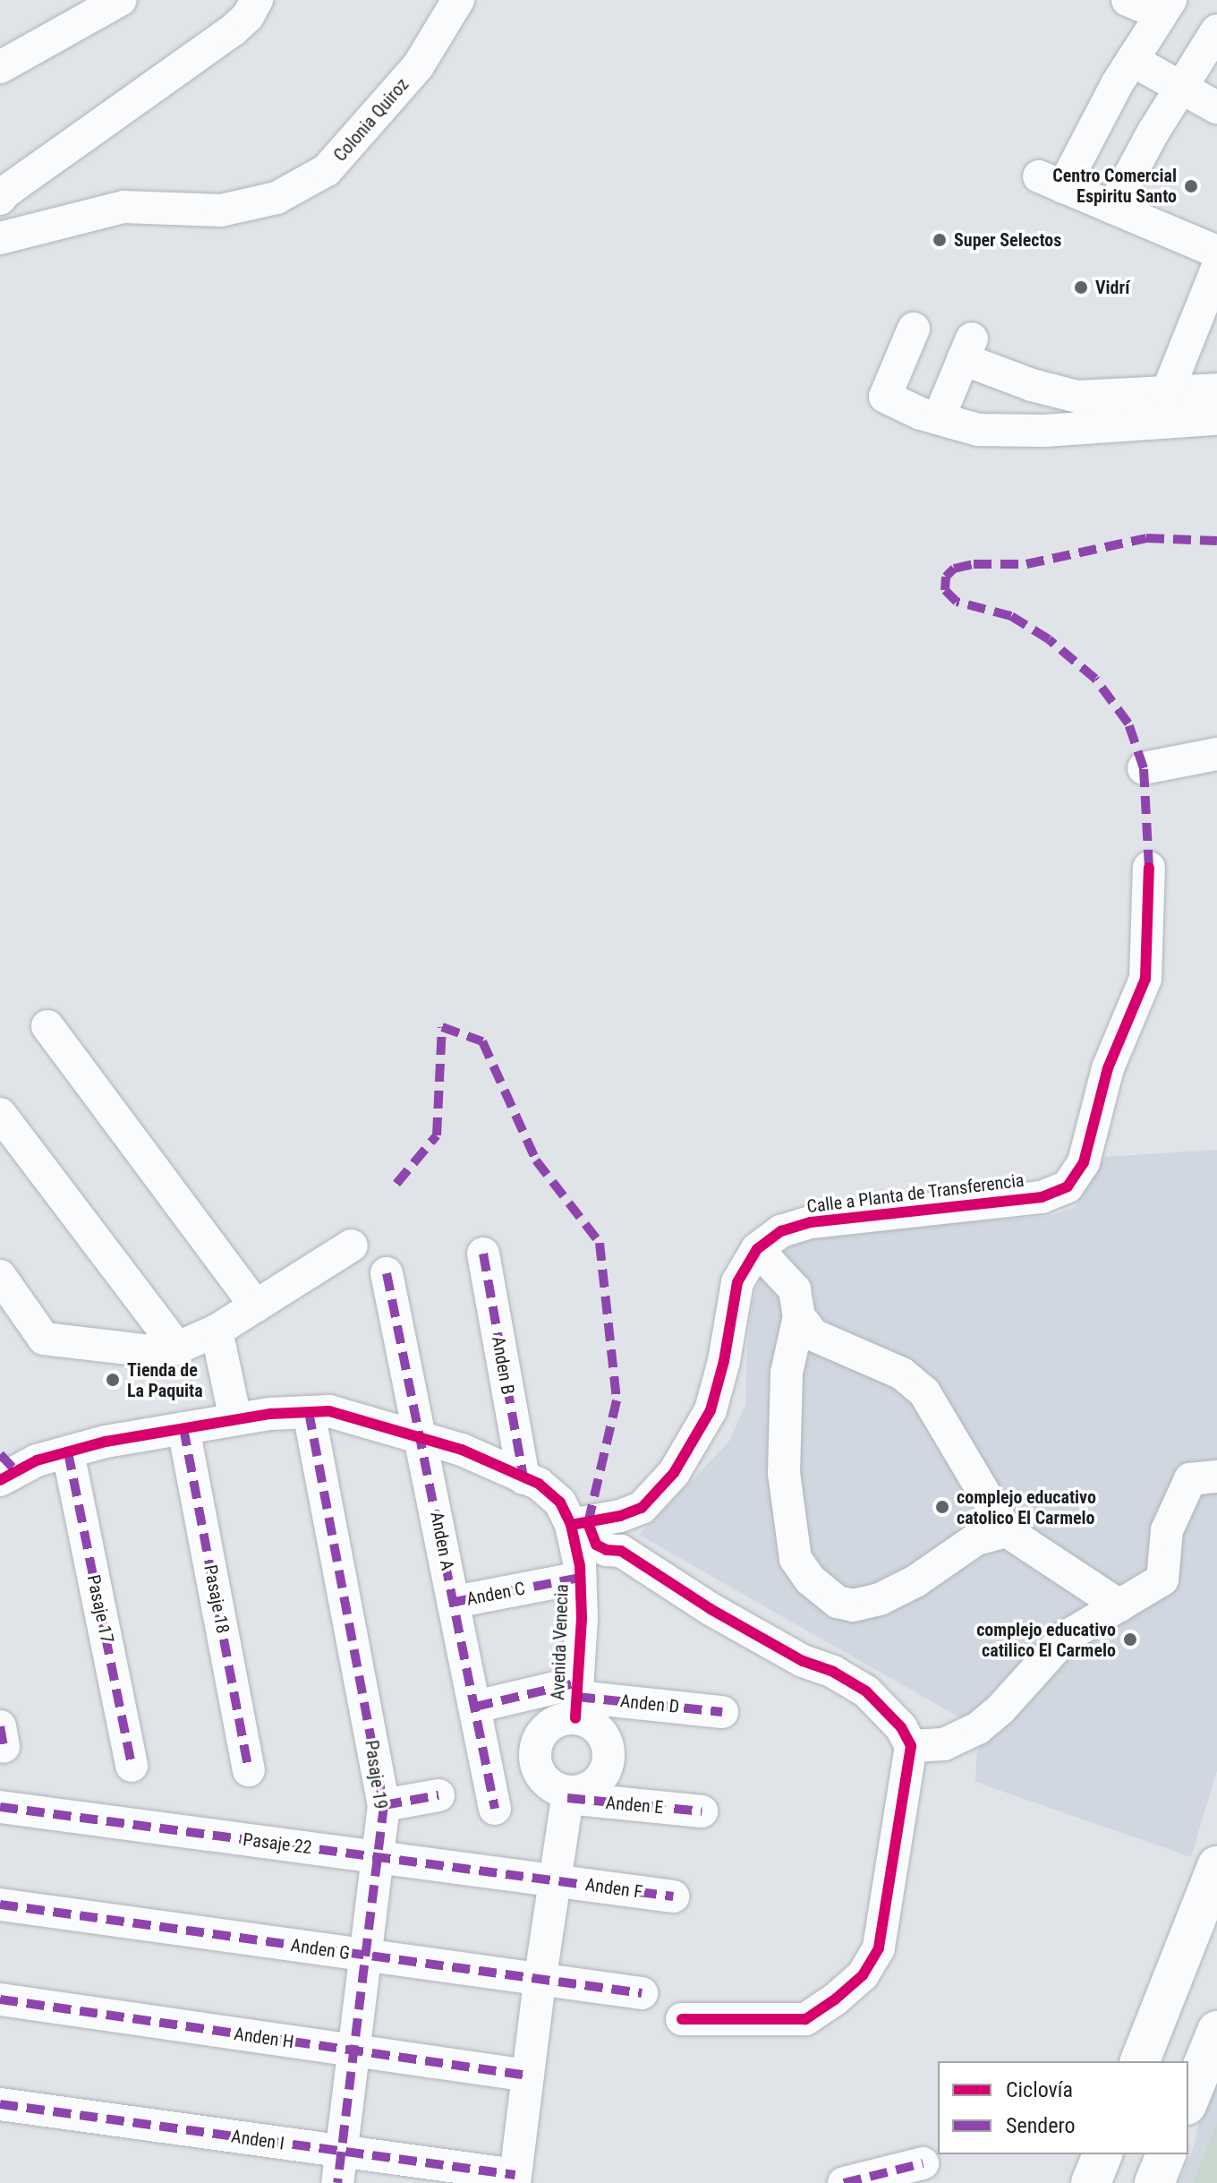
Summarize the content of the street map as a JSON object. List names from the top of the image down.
{
  "streets": {
    "street": [
      "Colonia Quiroz",
      "Calle a Planta de Transferencia",
      "Anden B",
      "Anden A",
      "Anden C",
      "Pasaje 18",
      "Pasaje 17",
      "Avenida Venecia",
      "Anden D",
      "Pasaje 19",
      "Anden E",
      "Pasaje 22",
      "Anden F",
      "Anden G",
      "Anden H",
      "Anden I"
    ]
  },
  "crossings": [
    ["Calle a Planta de Transferencia", "Avenida Venecia"],
    ["Anden A", "Anden C"],
    ["Anden A", "Anden D"],
    ["Anden C", "Avenida Venecia"],
    ["Avenida Venecia", "Anden D"],
    ["Avenida Venecia", "Anden E"],
    ["Anden D", "Anden E"],
    ["Pasaje 19", "Pasaje 22"],
    ["Pasaje 19", "Anden G"],
    ["Pasaje 19", "Anden H"],
    ["Pasaje 19", "Anden I"],
    ["Pasaje 22", "Anden F"]
  ],
  "places": [
    "Centro Comercial Espiritu Santo",
    "Super Selectos",
    "Vidrí",
    "Tienda de La Paquita",
    "complejo educativo catolico El Carmelo",
    "complejo educativo catilico El Carmelo"
  ],
  "legend": ["Ciclovía", "Sendero"]
}
